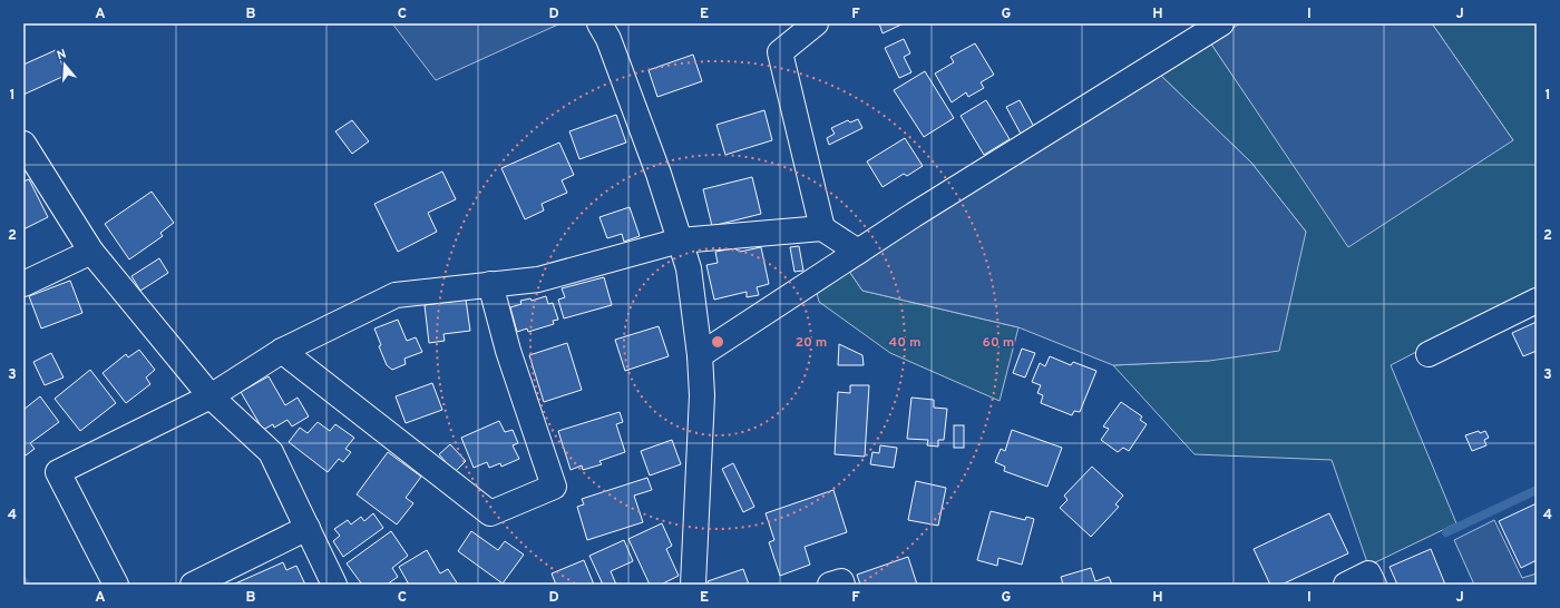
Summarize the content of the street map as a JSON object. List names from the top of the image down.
{
  "north": "top",
  "grid": {
    "columns": [
      "A",
      "B",
      "C",
      "D",
      "E",
      "F",
      "G",
      "H",
      "I",
      "J"
    ],
    "rows": [
      "1",
      "2",
      "3",
      "4"
    ]
  },
  "rings": ["20 m", "40 m", "60 m"]
}
